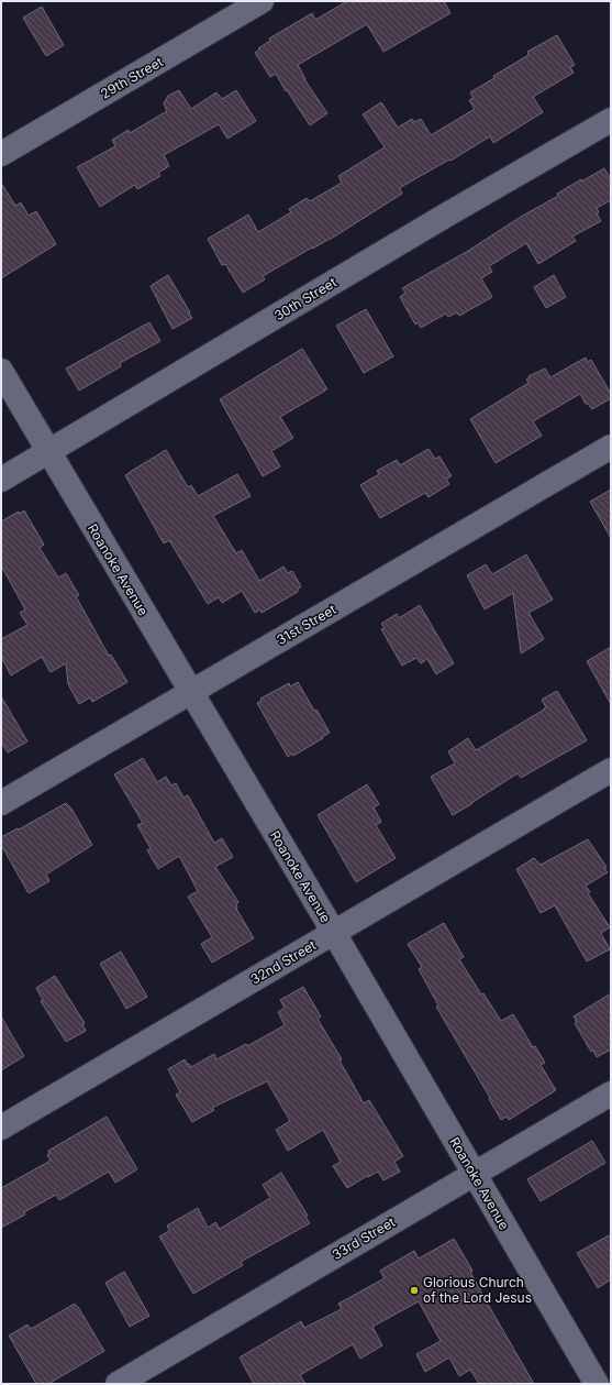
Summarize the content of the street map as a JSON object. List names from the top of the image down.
{
  "streets": {
    "street": [
      "29th Street",
      "30th Street",
      "Roanoke Avenue",
      "31st Street",
      "32nd Street",
      "33rd Street"
    ]
  },
  "crossings": [
    ["30th Street", "Roanoke Avenue"],
    ["Roanoke Avenue", "31st Street"],
    ["Roanoke Avenue", "32nd Street"],
    ["Roanoke Avenue", "33rd Street"]
  ],
  "places": ["Glorious Church of the Lord Jesus"]
}
